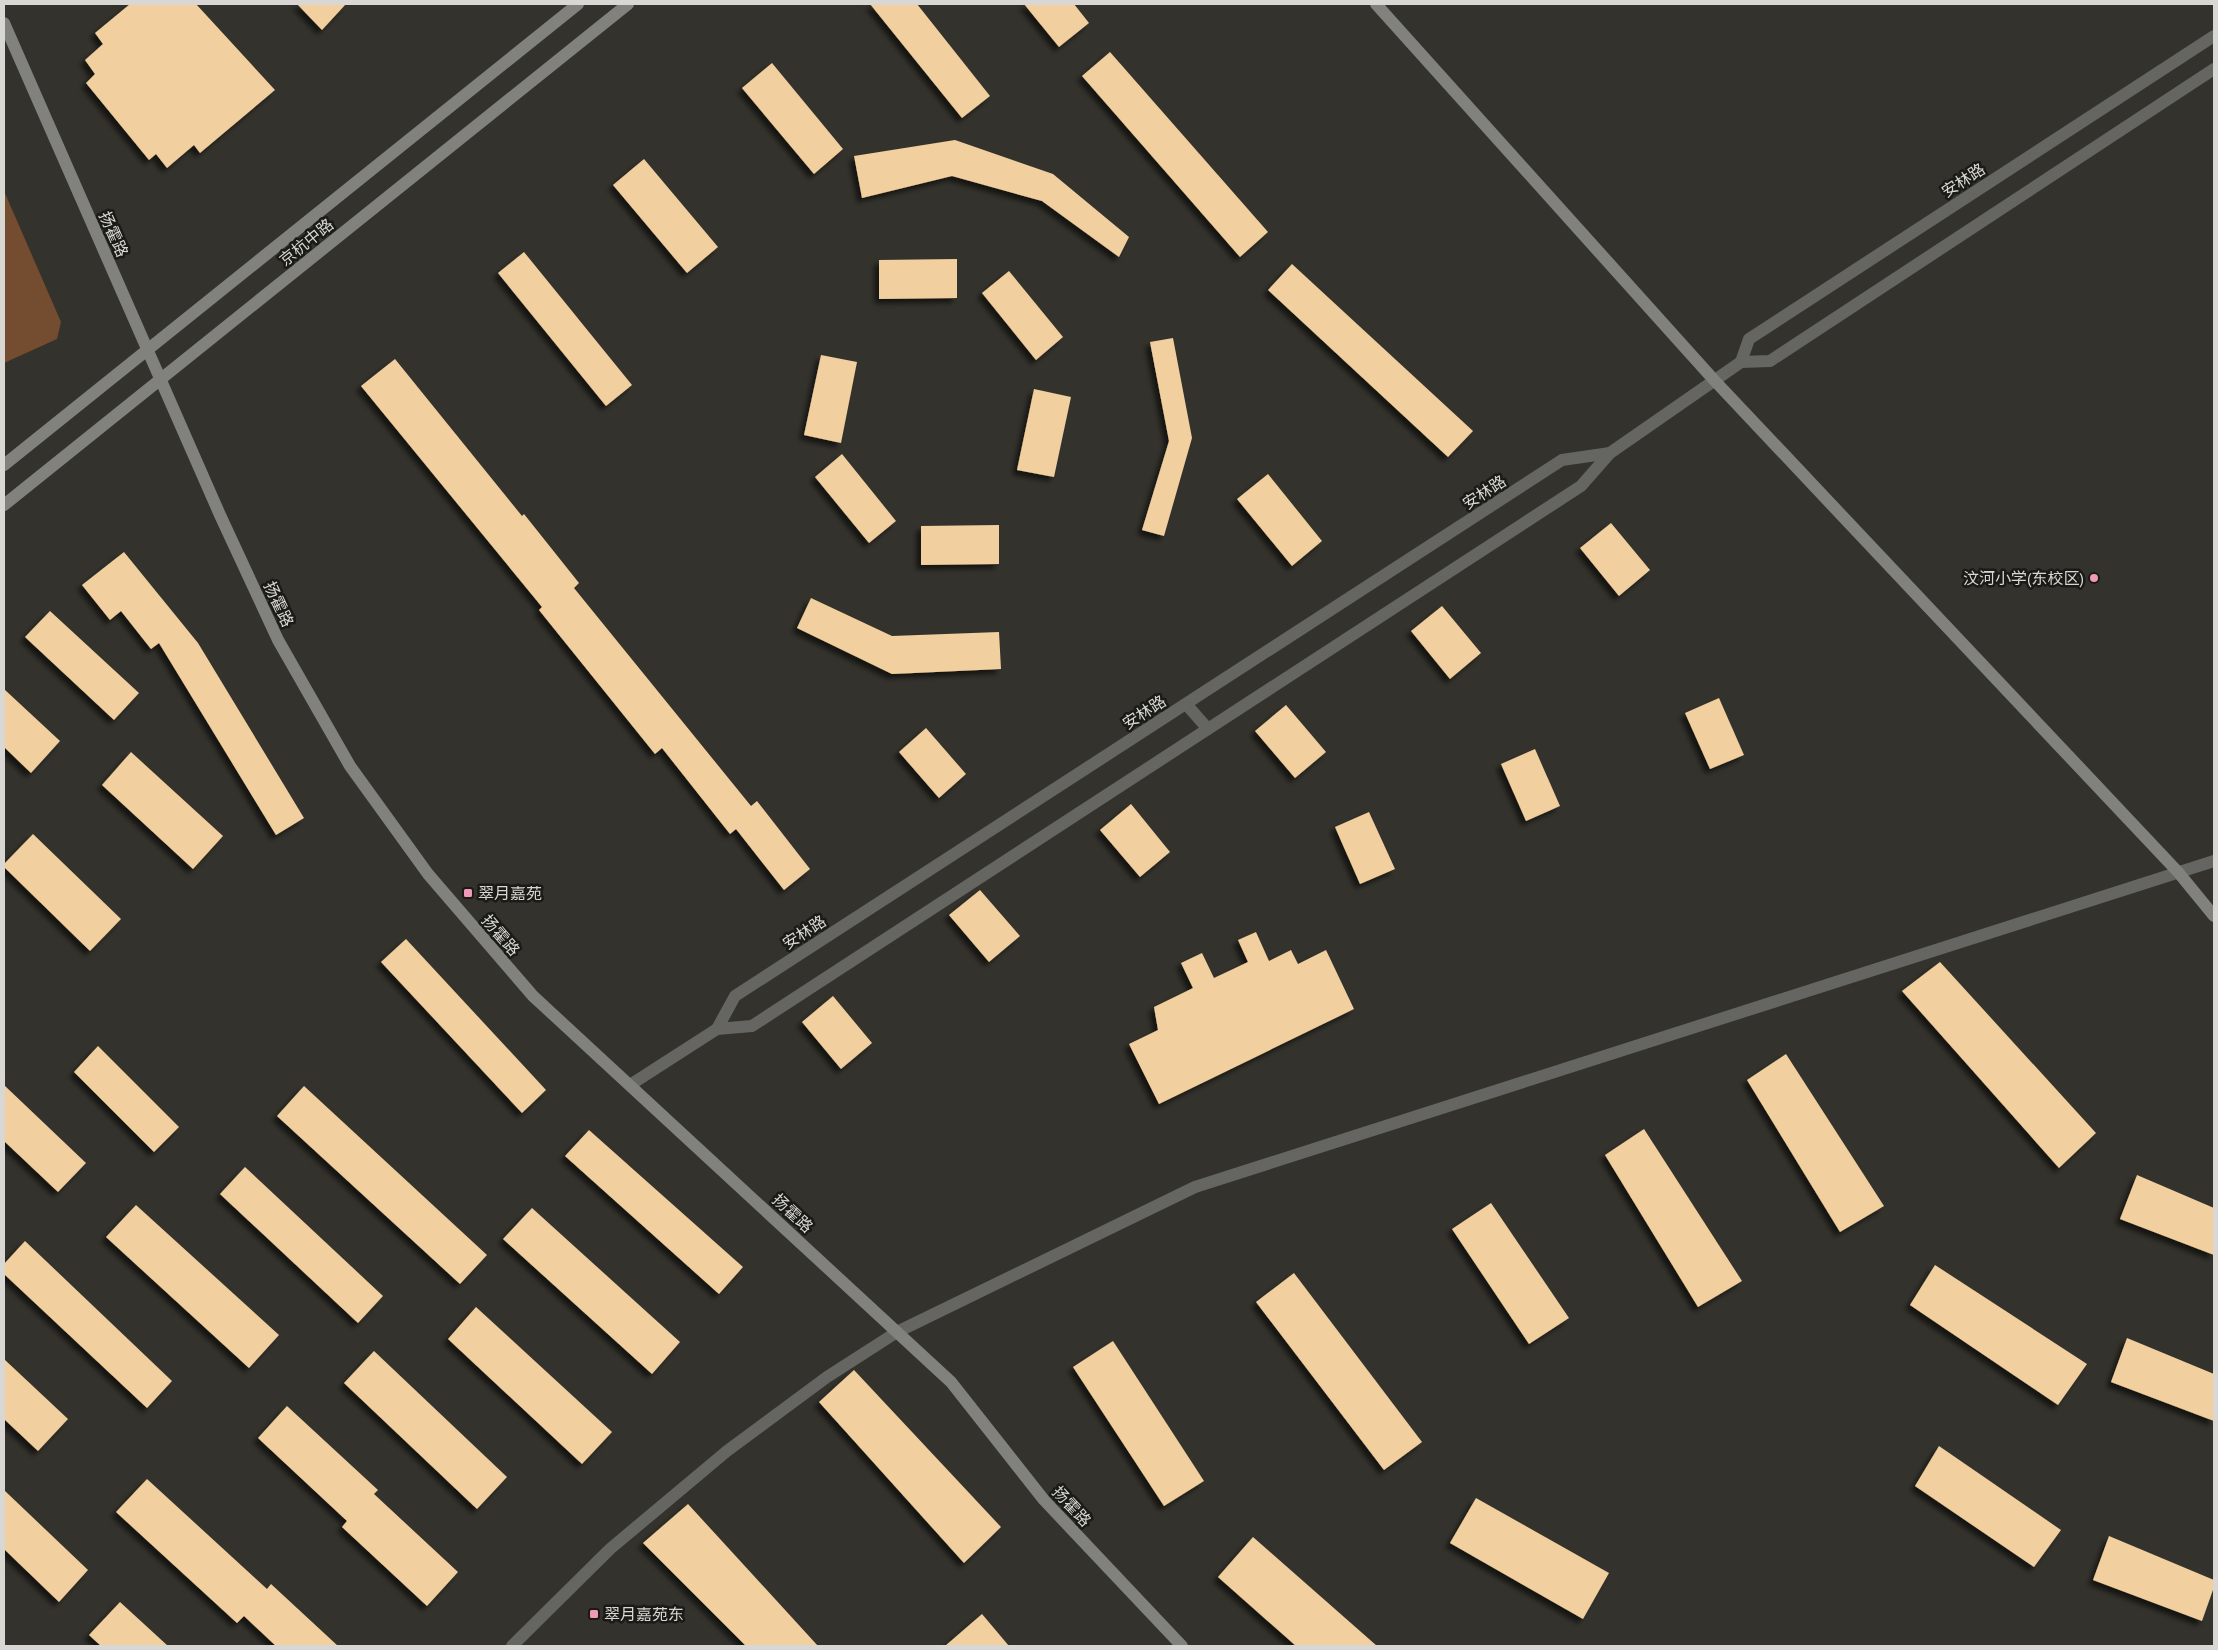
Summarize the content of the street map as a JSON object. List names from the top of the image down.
{
  "streets": {
    "street": ["安林路", "扬霍路", "京杭中路"]
  },
  "crossings": [
    ["安林路", "扬霍路"],
    ["扬霍路", "京杭中路"]
  ],
  "places": {
    "other": ["汶河小学(东校区)"],
    "transit": ["翠月嘉苑", "翠月嘉苑东"]
  }
}
